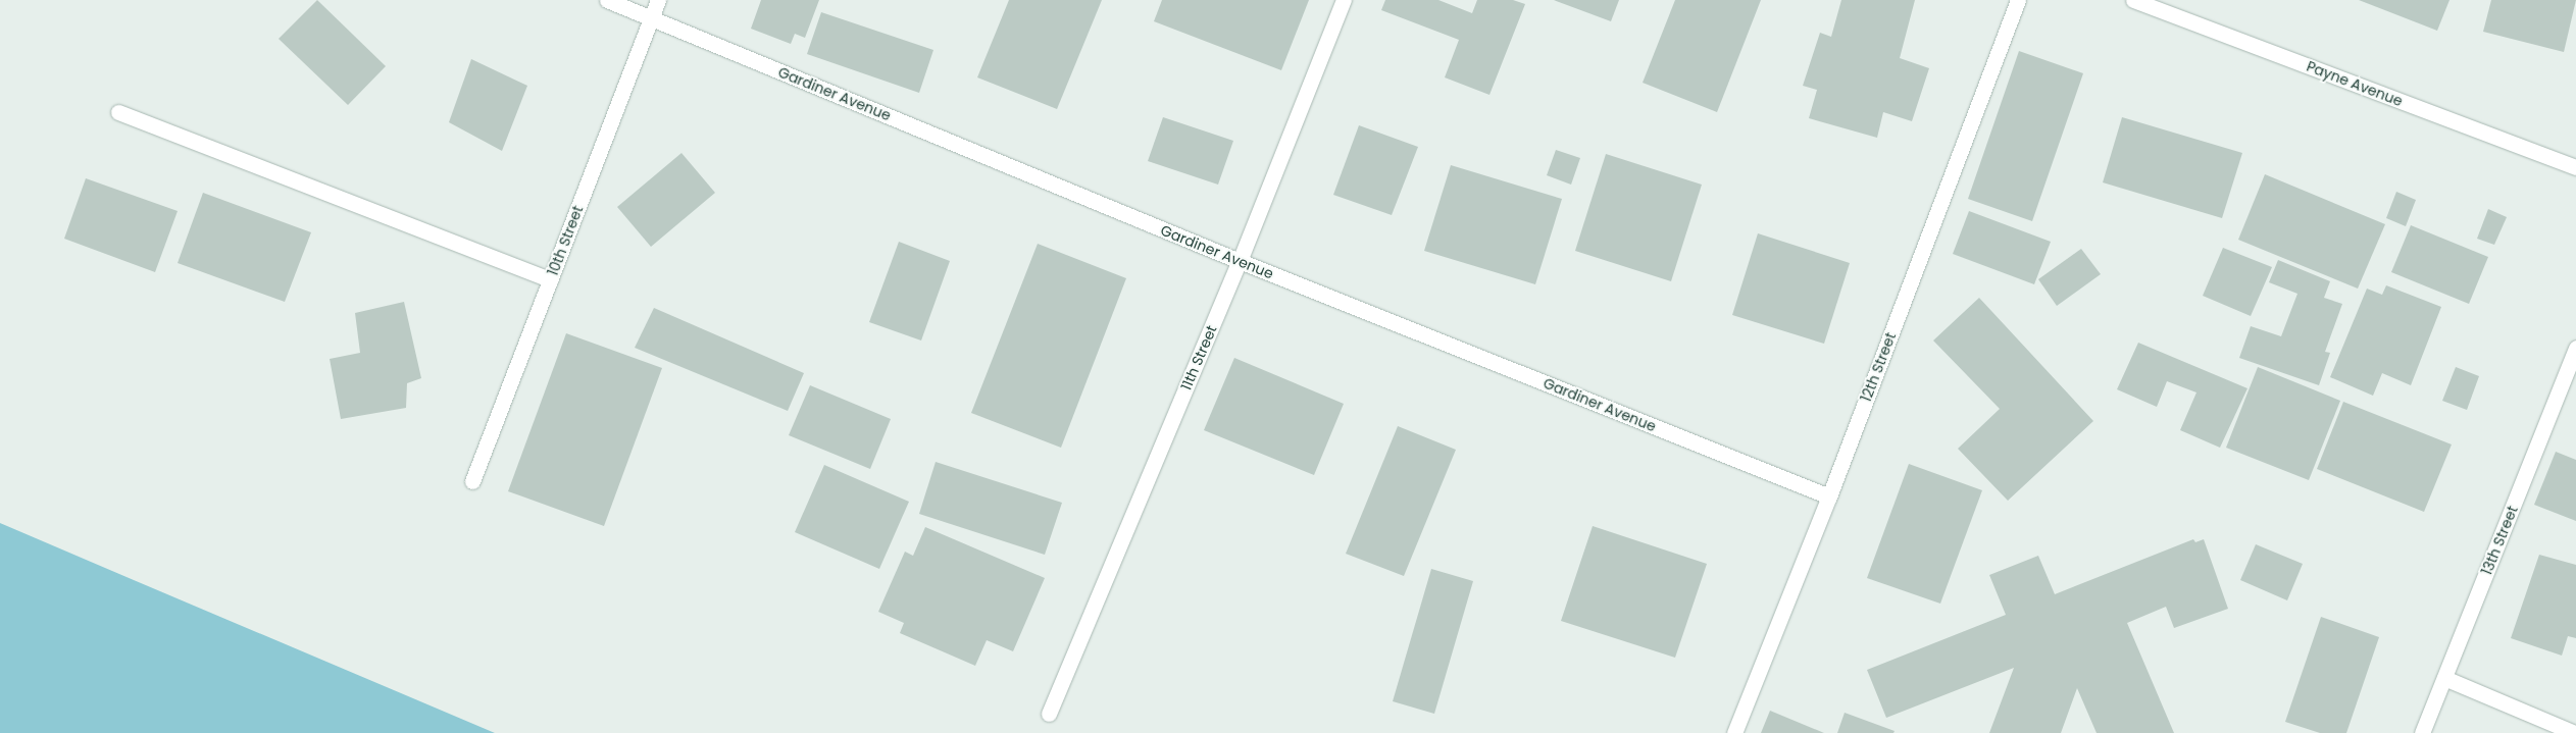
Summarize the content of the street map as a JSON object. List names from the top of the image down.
{
  "streets": {
    "street": [
      "Payne Avenue",
      "Gardiner Avenue",
      "10th Street",
      "11th Street",
      "12th Street",
      "13th Street"
    ]
  },
  "crossings": [
    ["Gardiner Avenue", "10th Street"],
    ["Gardiner Avenue", "11th Street"],
    ["Gardiner Avenue", "12th Street"]
  ]
}
